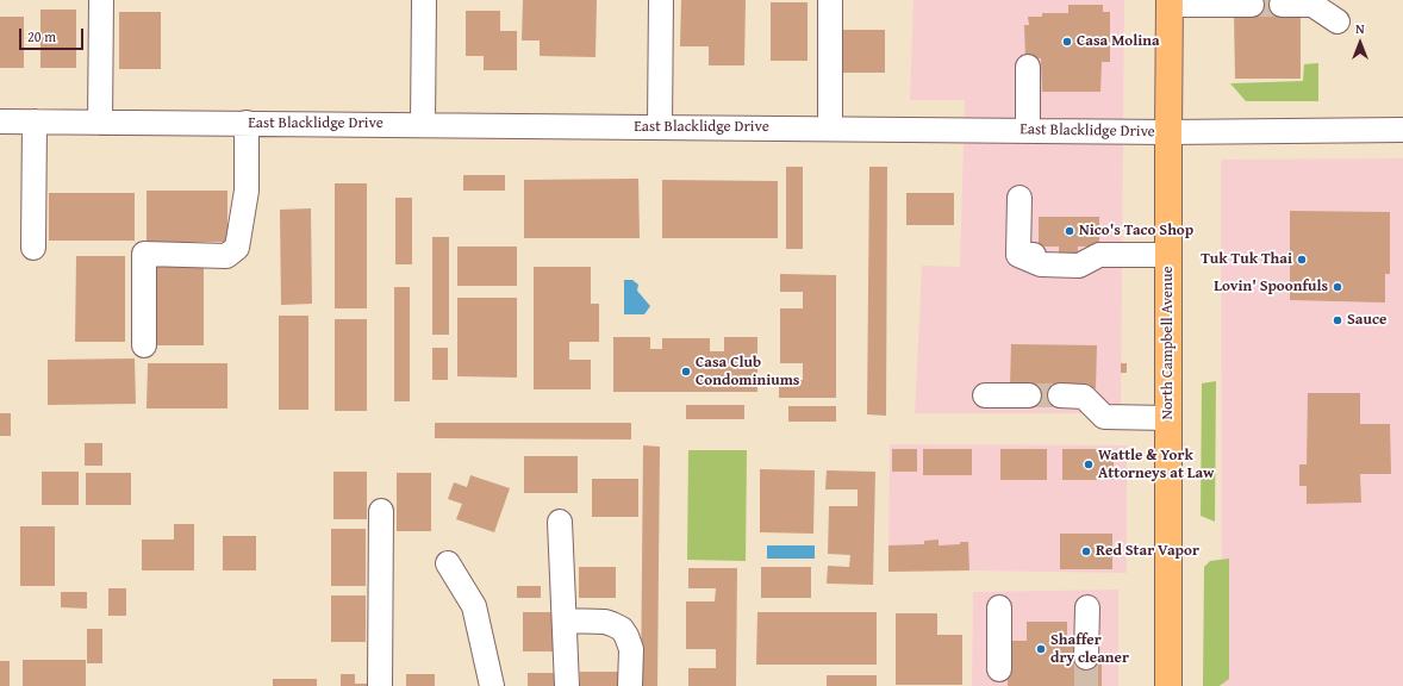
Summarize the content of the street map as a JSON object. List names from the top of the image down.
{
  "streets": {
    "main road": ["North Campbell Avenue"],
    "street": ["East Blacklidge Drive"]
  },
  "crossings": [
    ["East Blacklidge Drive", "North Campbell Avenue"]
  ],
  "places": [
    "Casa Molina",
    "Nico's Taco Shop",
    "Tuk Tuk Thai",
    "Lovin' Spoonfuls",
    "Sauce",
    "Casa Club Condominiums",
    "Wattle & York Attorneys at Law",
    "Red Star Vapor",
    "Shaffer dry cleaner"
  ],
  "scale_bar": "20 m",
  "north": "top"
}
